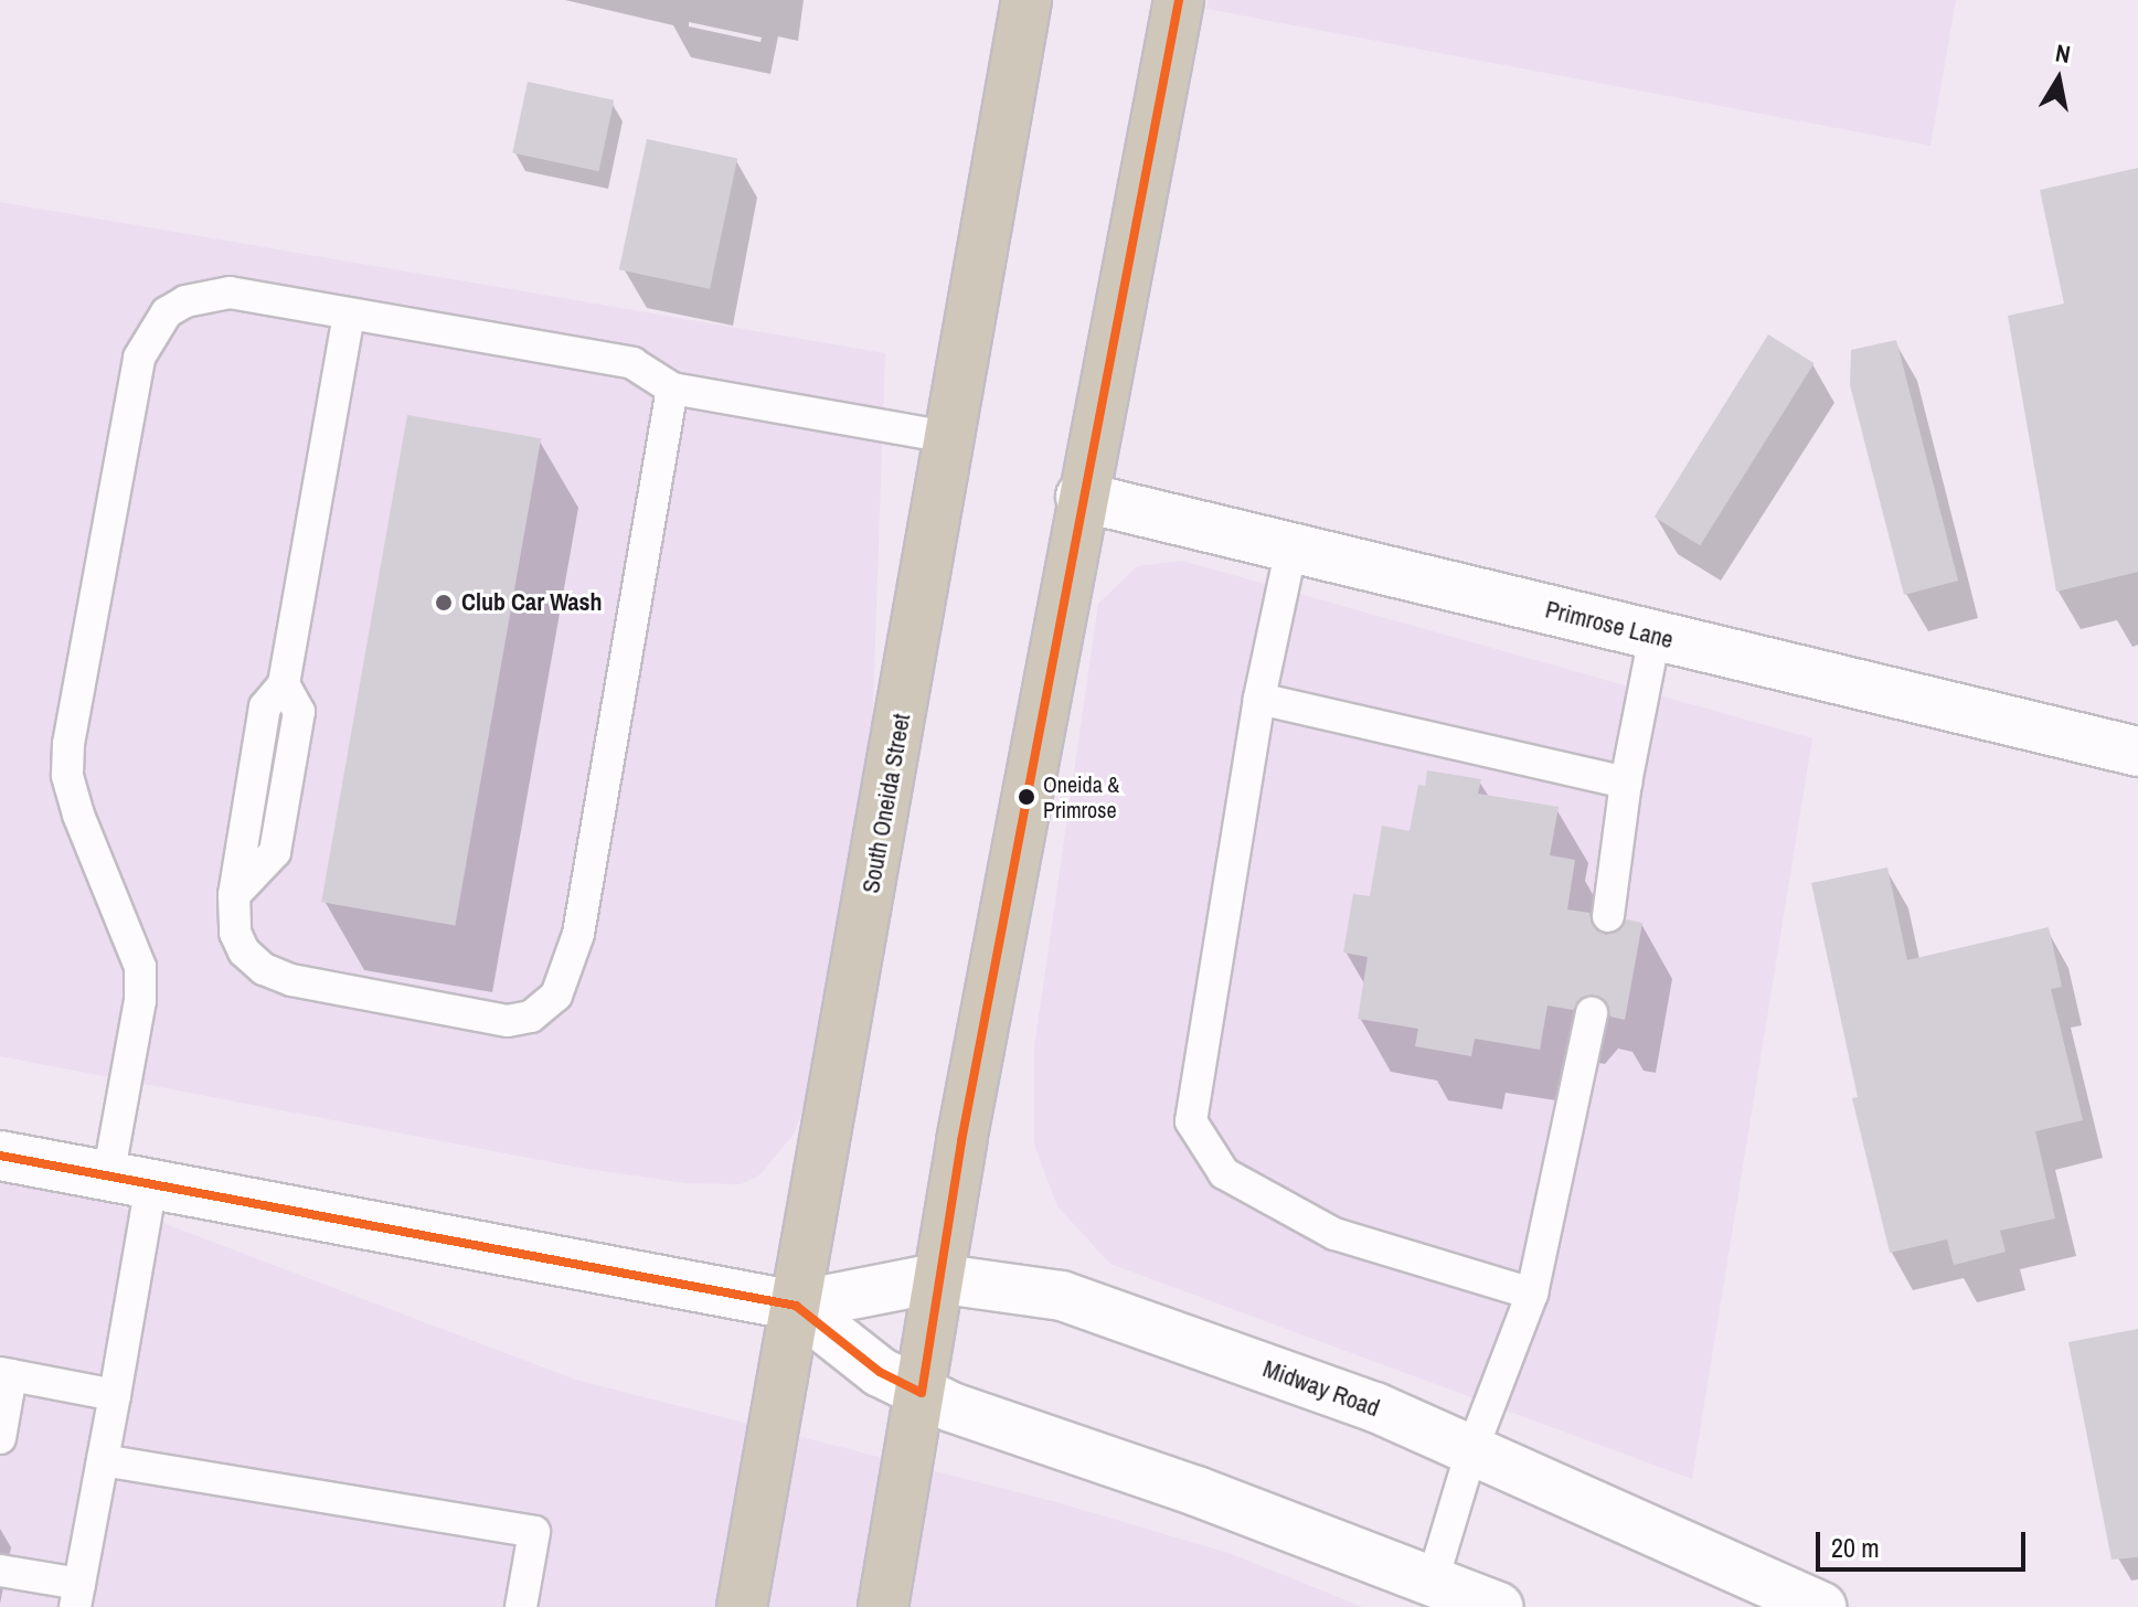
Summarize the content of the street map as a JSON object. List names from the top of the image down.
{
  "streets": {
    "highway": ["South Oneida Street"],
    "main road": ["Primrose Lane", "Midway Road"]
  },
  "crossings": [
    ["South Oneida Street", "Midway Road"]
  ],
  "places": ["Club Car Wash", "Oneida & Primrose"],
  "scale_bar": "20 m",
  "north": "top"
}
